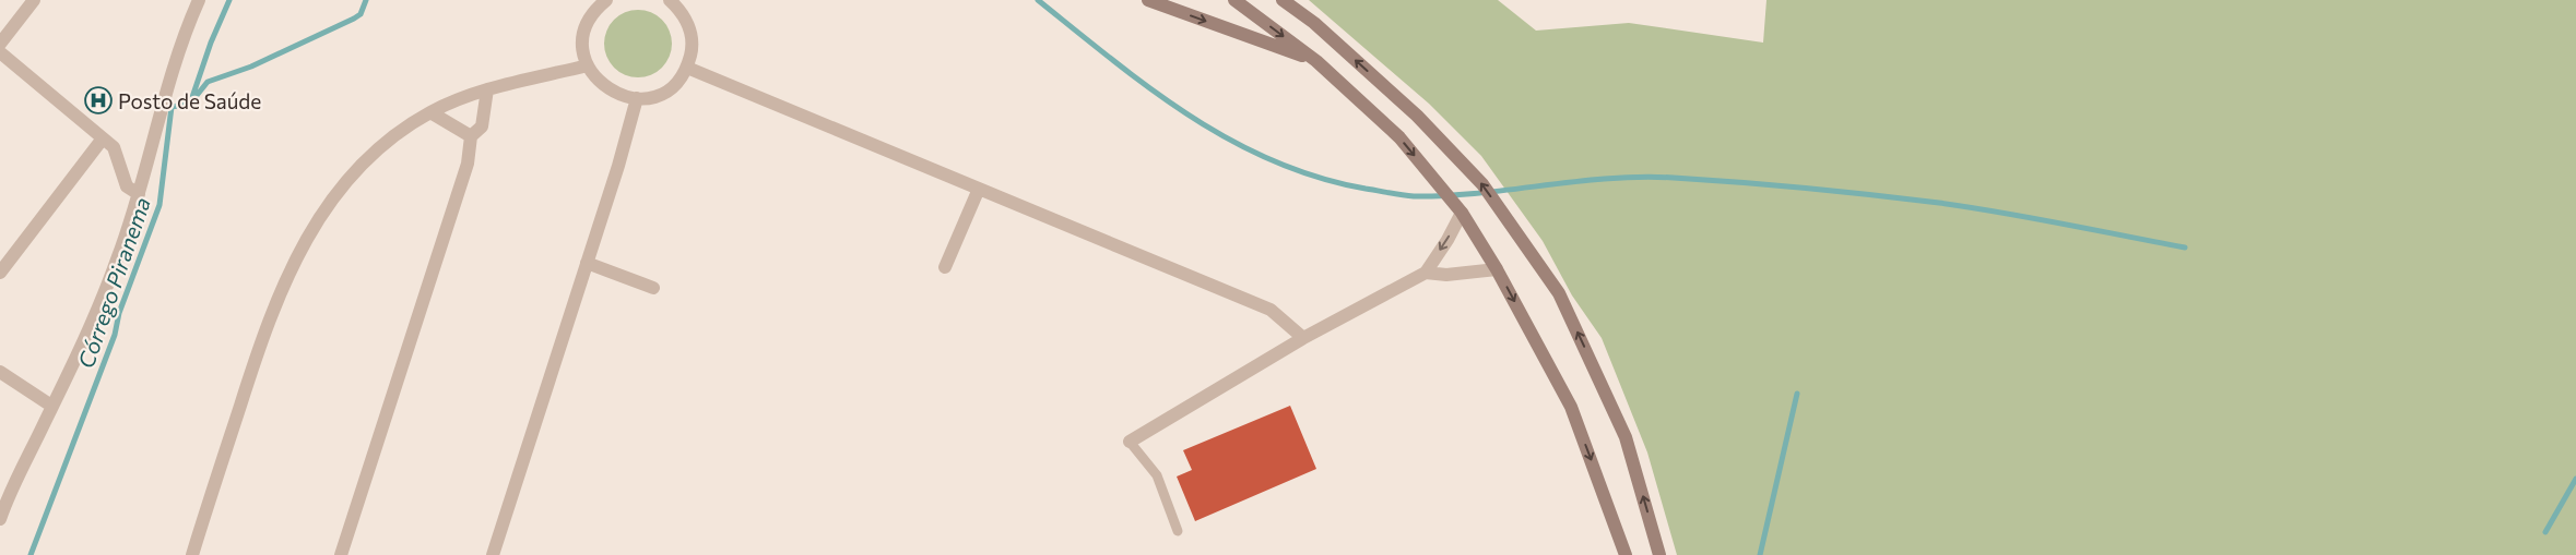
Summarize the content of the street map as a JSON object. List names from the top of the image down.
{
  "water": ["Córrego Piranema"],
  "places": {
    "hospital": ["Posto de Saúde"]
  }
}
